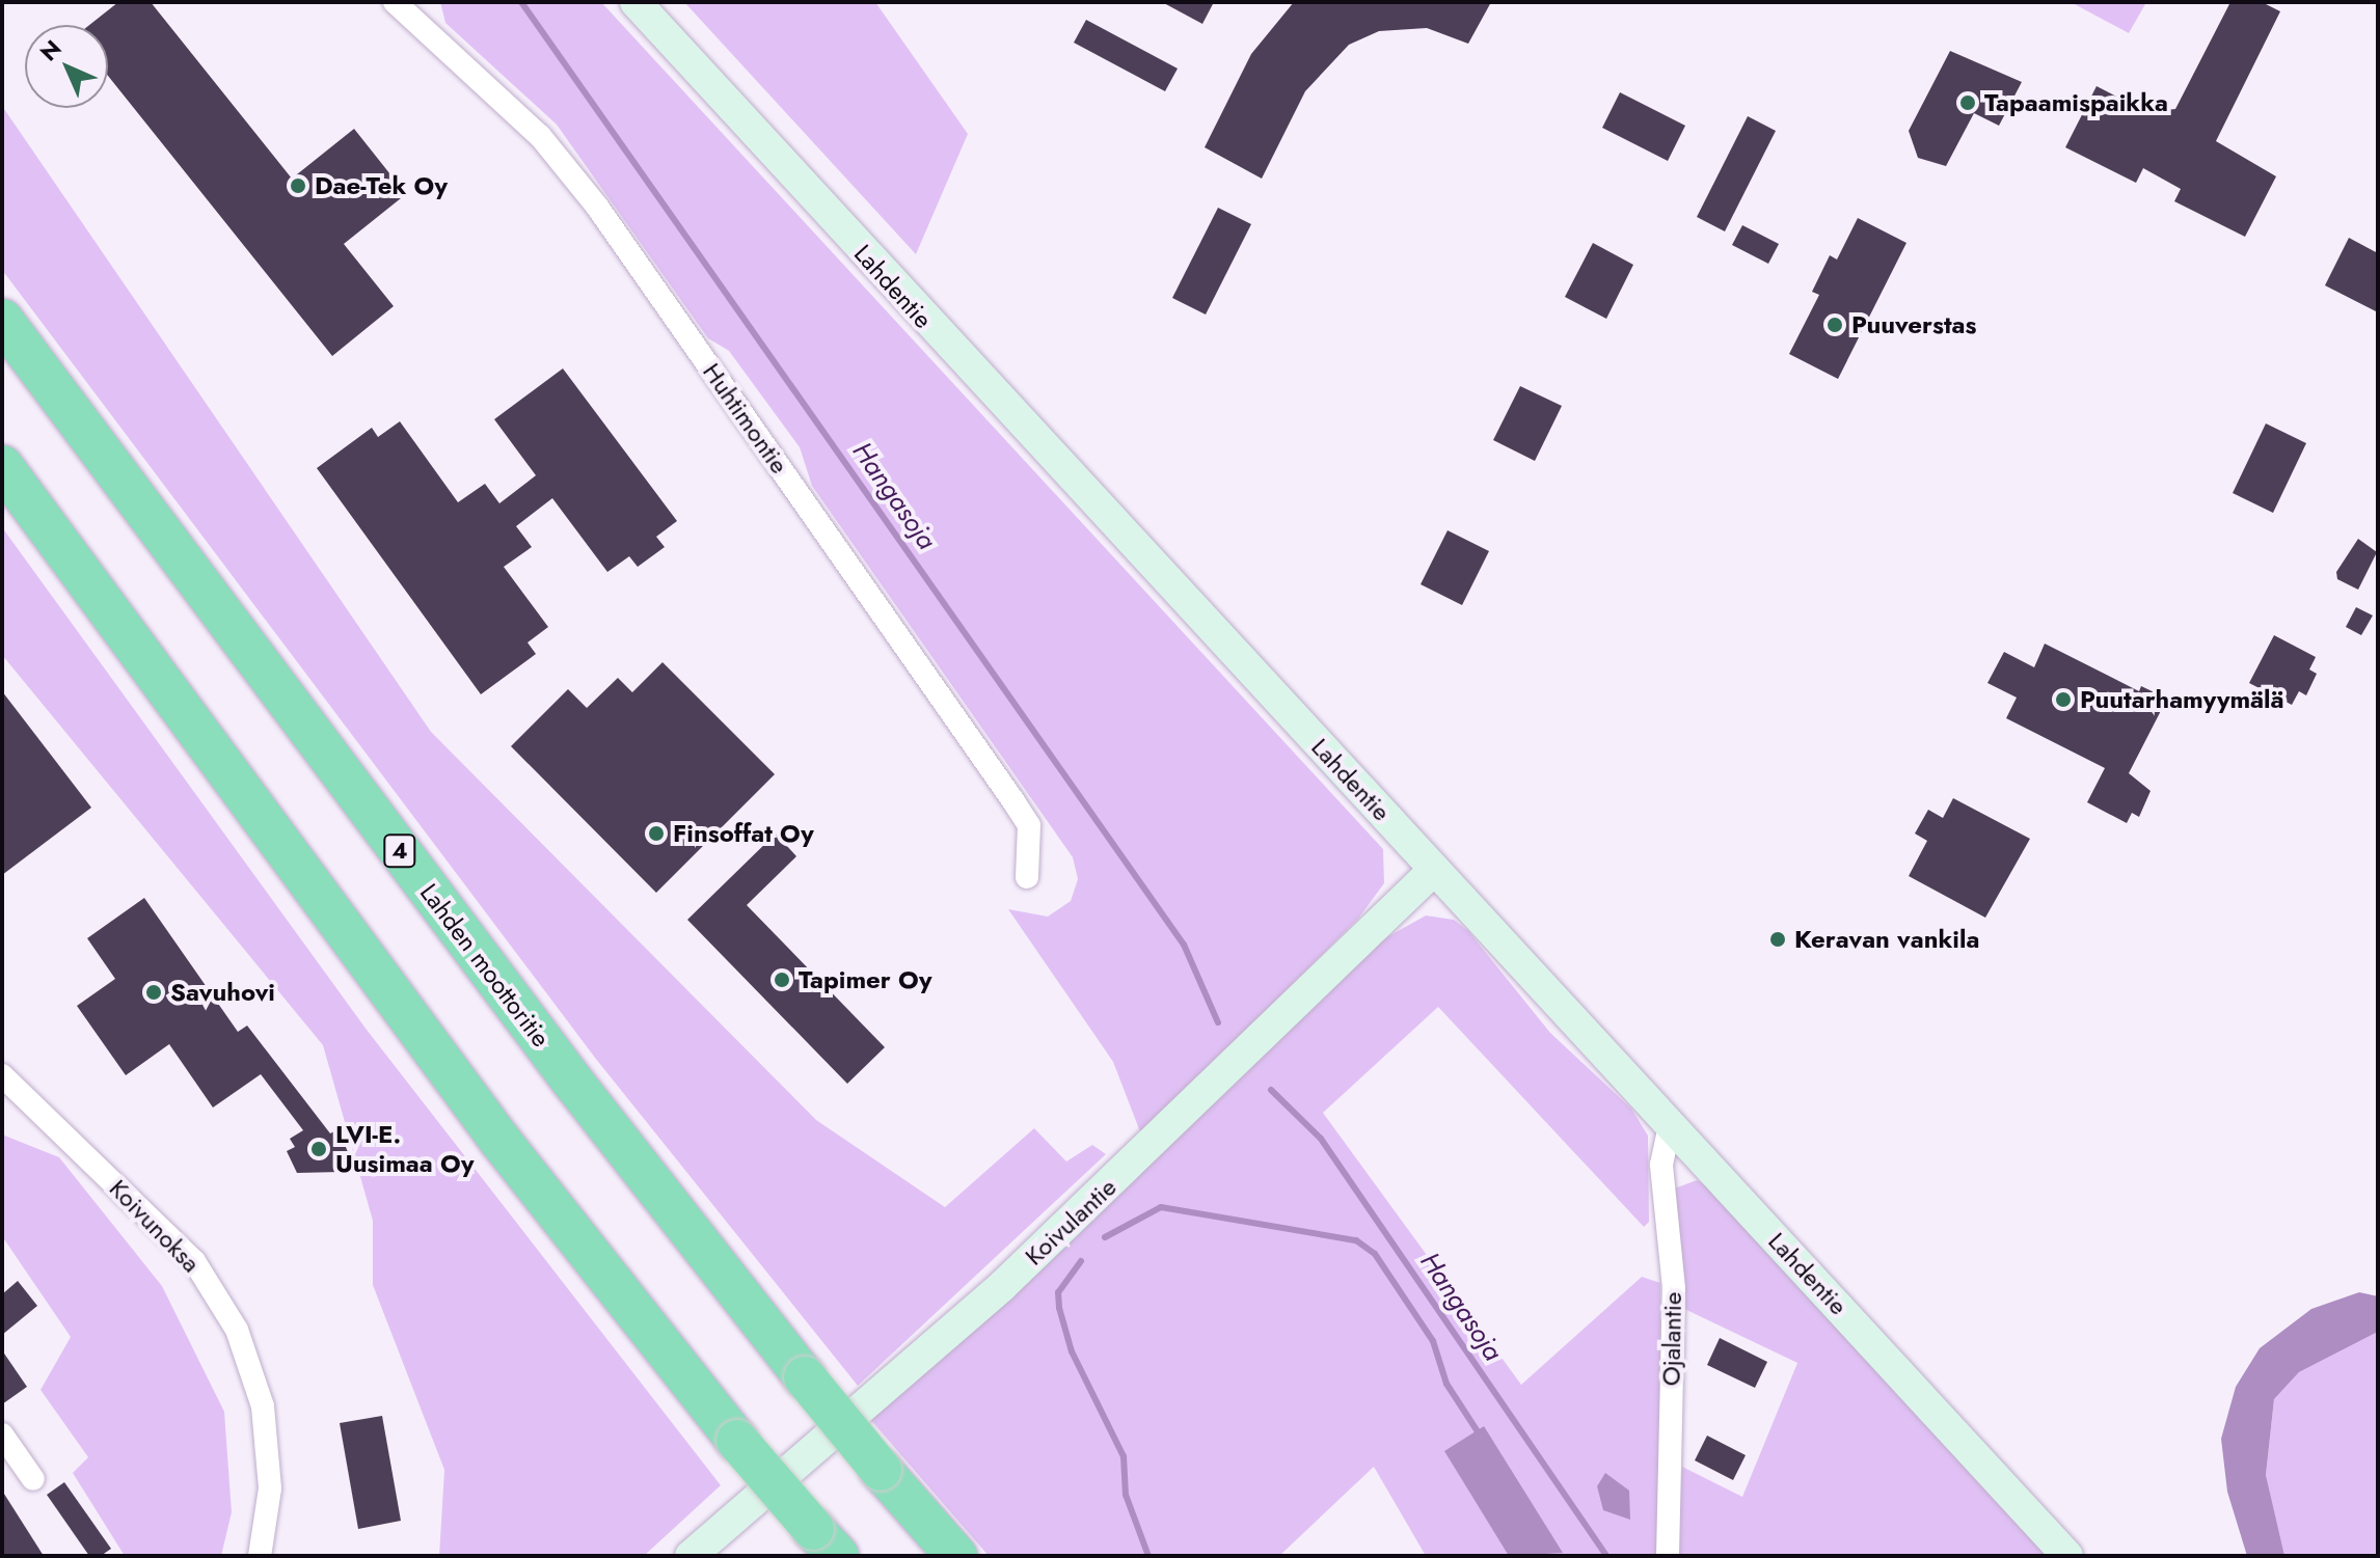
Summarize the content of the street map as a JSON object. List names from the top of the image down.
{
  "streets": {
    "highway": ["4", "Lahden moottoritie"],
    "main road": ["Lahdentie", "Koivulantie"],
    "street": ["Huhtimontie", "Koivunoksa", "Ojalantie"]
  },
  "crossings": [
    ["Lahdentie", "Koivulantie"],
    ["Lahdentie", "Ojalantie"]
  ],
  "water": ["Hangasoja"],
  "places": [
    "Tapaamispaikka",
    "Dae-Tek Oy",
    "Puuverstas",
    "Puutarhamyymälä",
    "Finsoffat Oy",
    "Keravan vankila",
    "Tapimer Oy",
    "Savuhovi",
    "LVI-E. Uusimaa Oy"
  ],
  "north": "top left"
}
